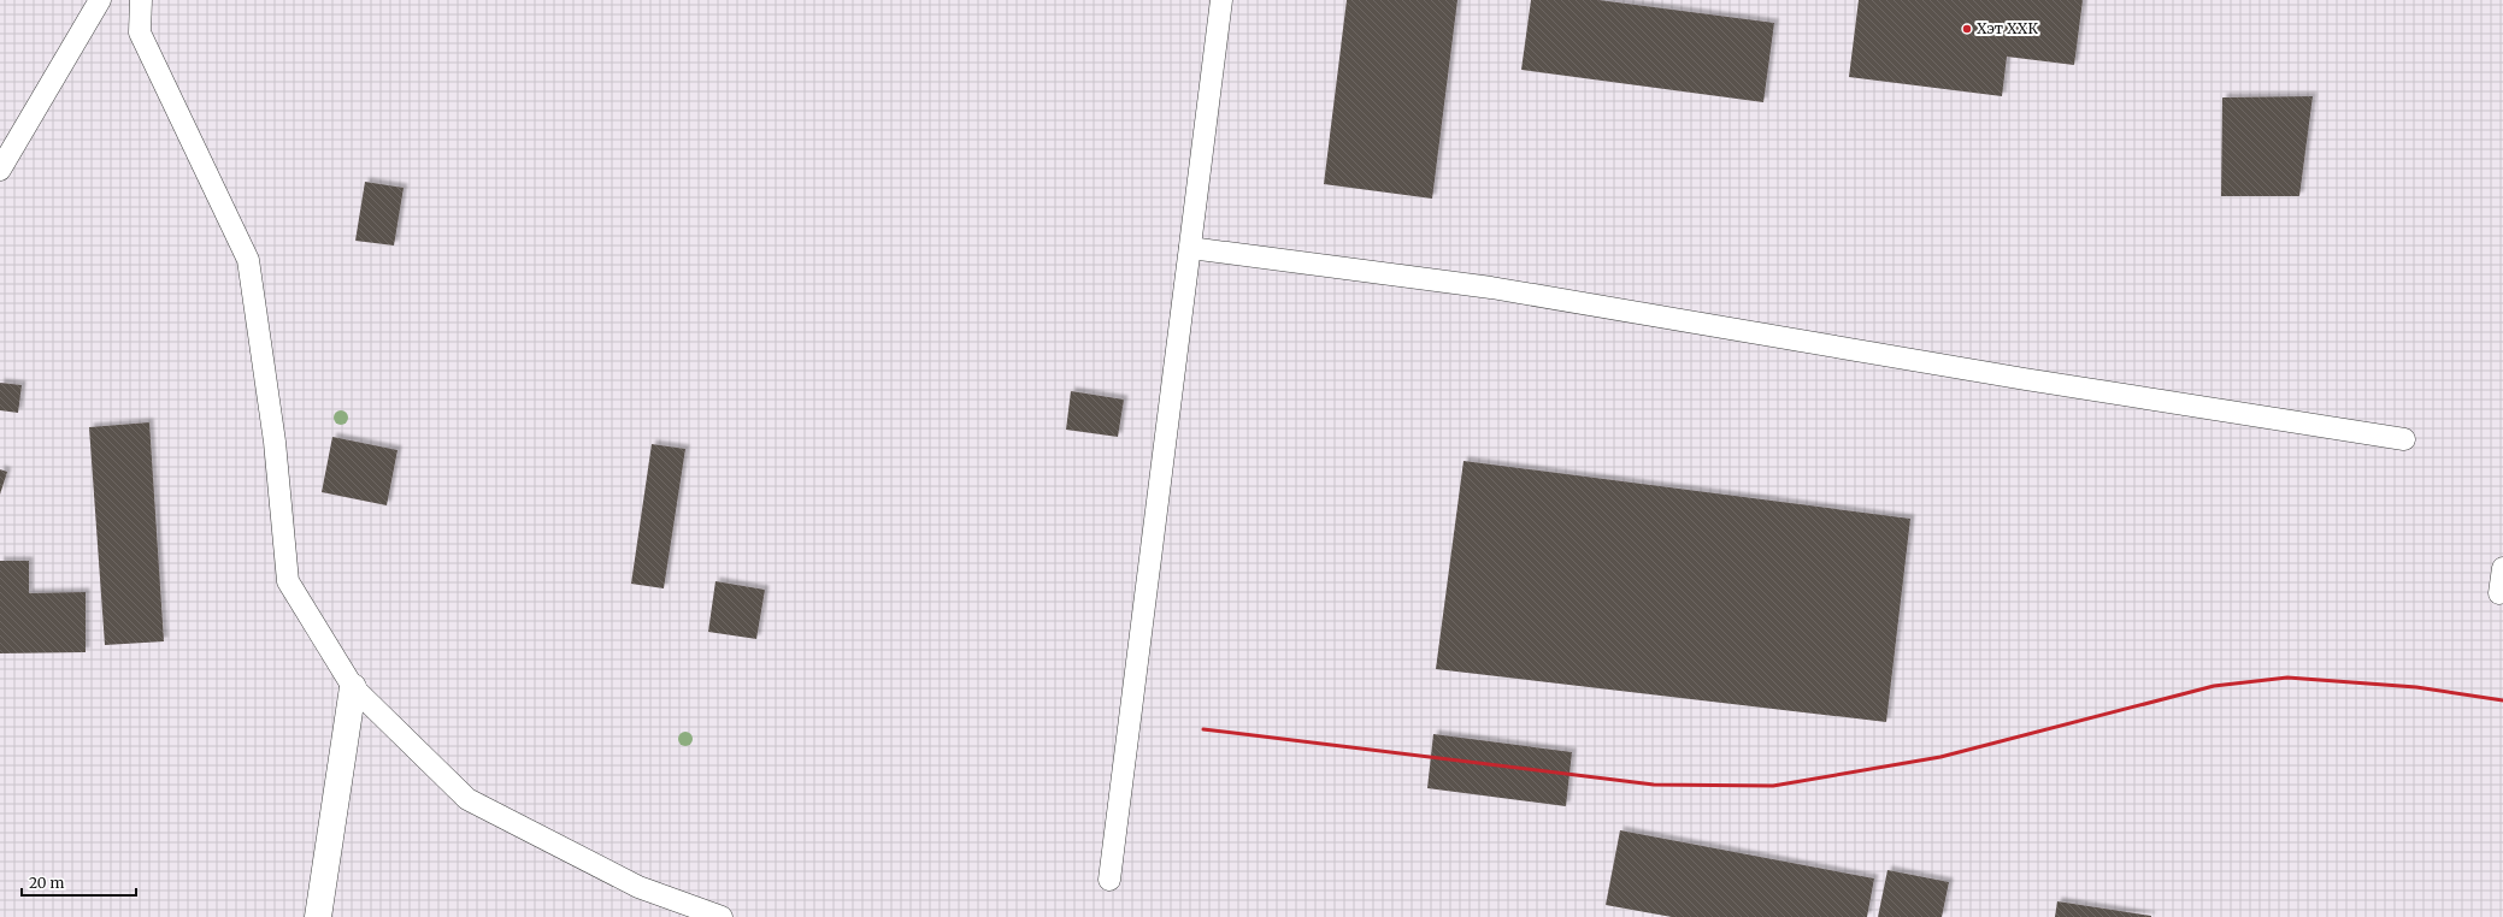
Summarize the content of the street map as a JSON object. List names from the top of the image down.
{
  "places": ["Хэт ХХК"],
  "scale_bar": "20 m"
}
